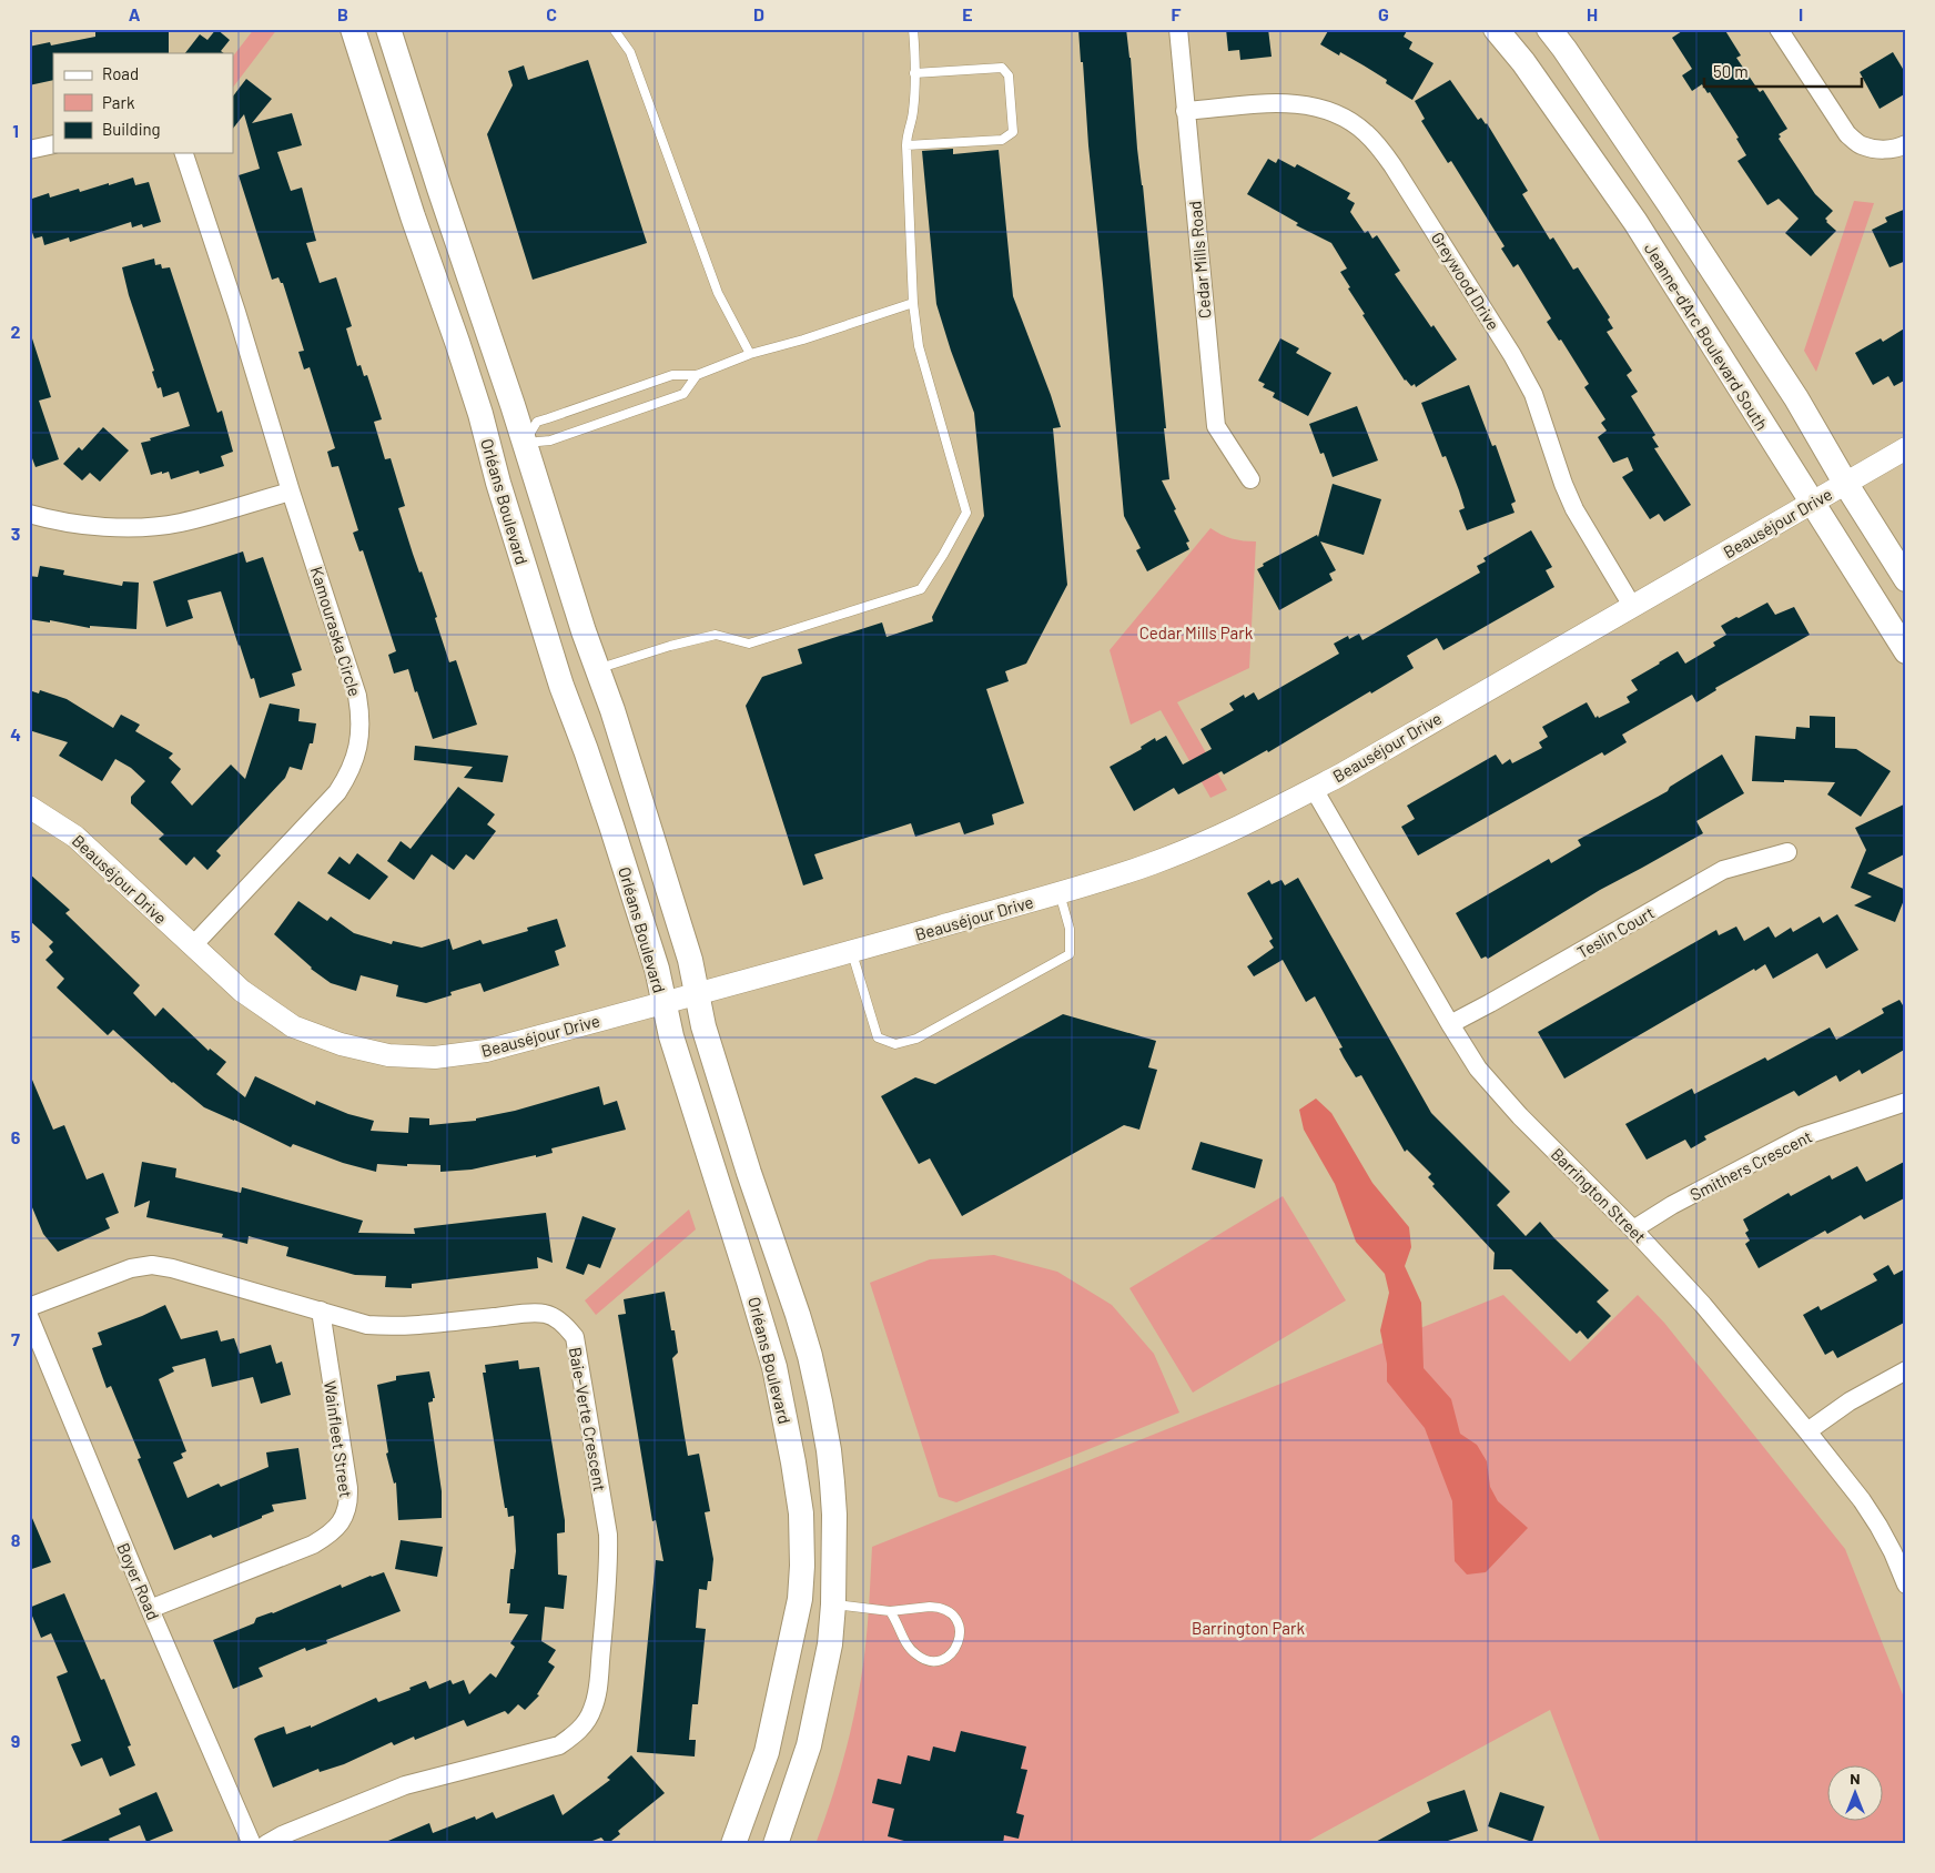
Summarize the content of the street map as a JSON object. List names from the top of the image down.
{
  "streets": {
    "main road": ["Jeanne-d'Arc Boulevard South", "Orléans Boulevard"],
    "street": [
      "Cedar Mills Road",
      "Greywood Drive",
      "Beauséjour Drive",
      "Kamouraska Circle",
      "Teslin Court",
      "Smithers Crescent",
      "Barrington Street",
      "Baie-Verte Crescent",
      "Wainfleet Street",
      "Boyer Road"
    ]
  },
  "crossings": [
    ["Cedar Mills Road", "Greywood Drive"],
    ["Greywood Drive", "Beauséjour Drive"],
    ["Jeanne-d'Arc Boulevard South", "Beauséjour Drive"],
    ["Orléans Boulevard", "Beauséjour Drive"],
    ["Beauséjour Drive", "Kamouraska Circle"],
    ["Beauséjour Drive", "Barrington Street"],
    ["Teslin Court", "Barrington Street"],
    ["Smithers Crescent", "Barrington Street"],
    ["Baie-Verte Crescent", "Wainfleet Street"],
    ["Wainfleet Street", "Boyer Road"]
  ],
  "parks": ["Cedar Mills Park", "Barrington Park"],
  "legend": ["Road", "Park", "Building"],
  "scale_bar": "50 m",
  "north": "top",
  "grid": {
    "columns": [
      "A",
      "B",
      "C",
      "D",
      "E",
      "F",
      "G",
      "H",
      "I"
    ],
    "rows": [
      "1",
      "2",
      "3",
      "4",
      "5",
      "6",
      "7",
      "8",
      "9"
    ]
  }
}
